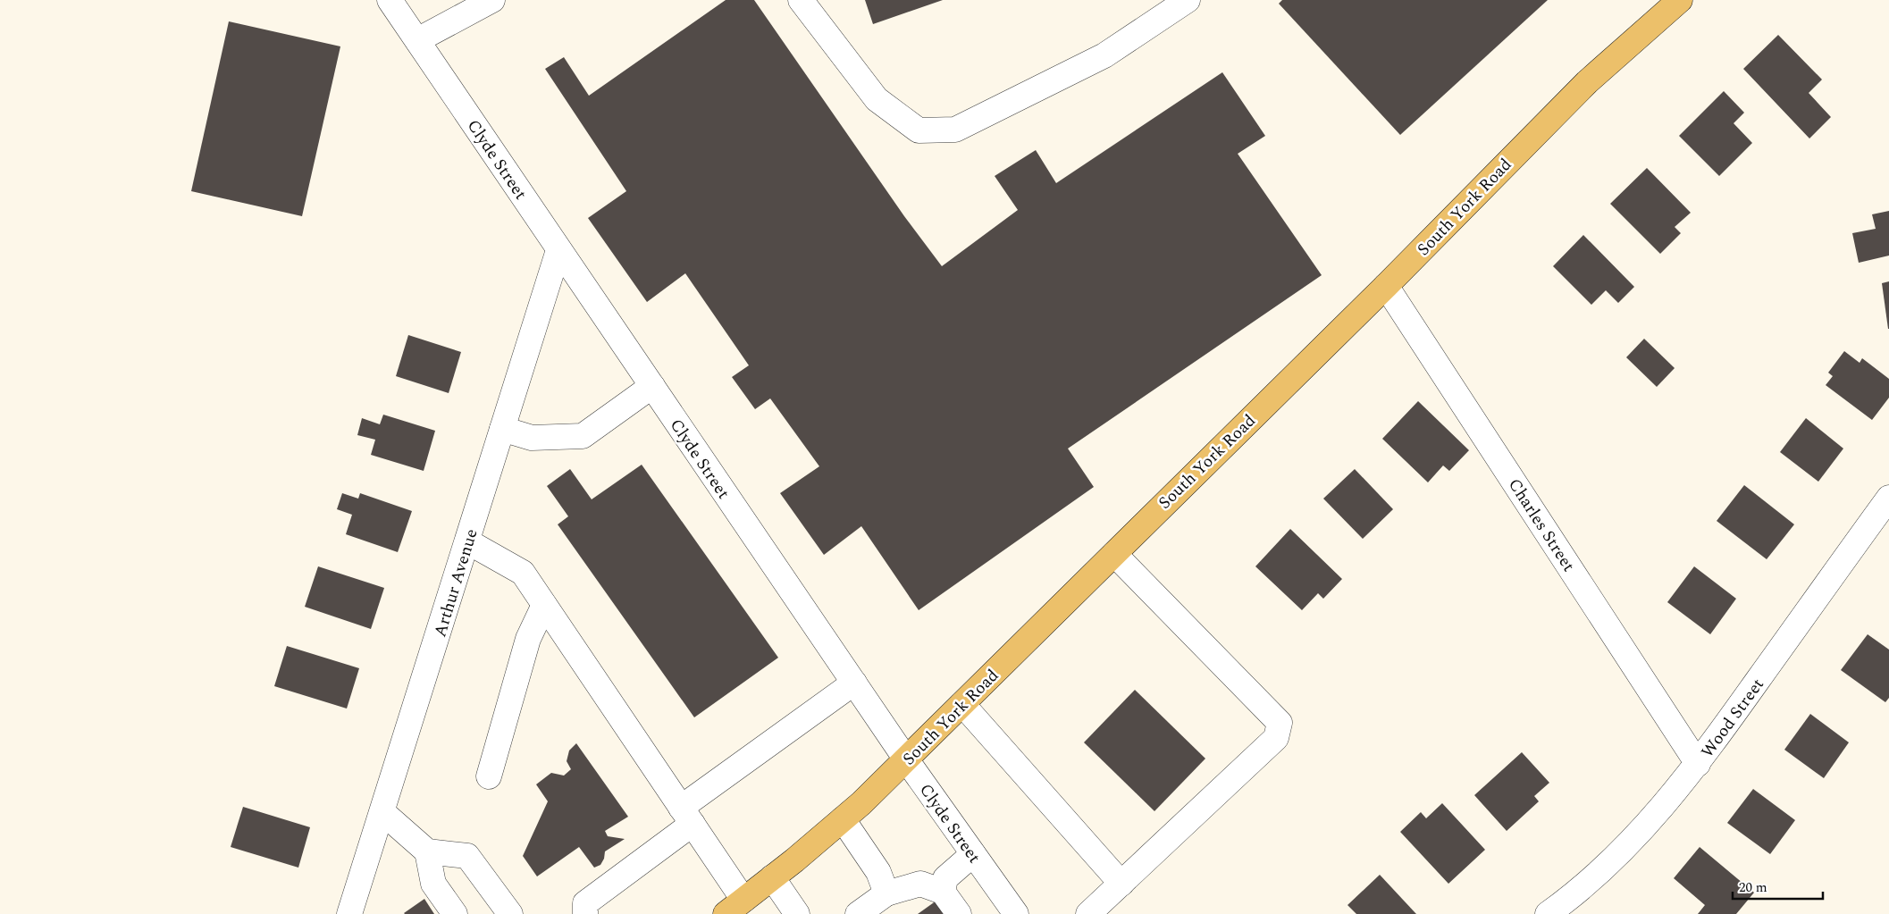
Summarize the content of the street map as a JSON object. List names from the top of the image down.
{
  "streets": {
    "main road": ["South York Road"],
    "street": [
      "Clyde Street",
      "Charles Street",
      "Arthur Avenue",
      "Wood Street"
    ]
  },
  "crossings": [
    ["Clyde Street", "South York Road"],
    ["Clyde Street", "Arthur Avenue"],
    ["South York Road", "Charles Street"],
    ["Charles Street", "Wood Street"]
  ],
  "scale_bar": "20 m"
}
